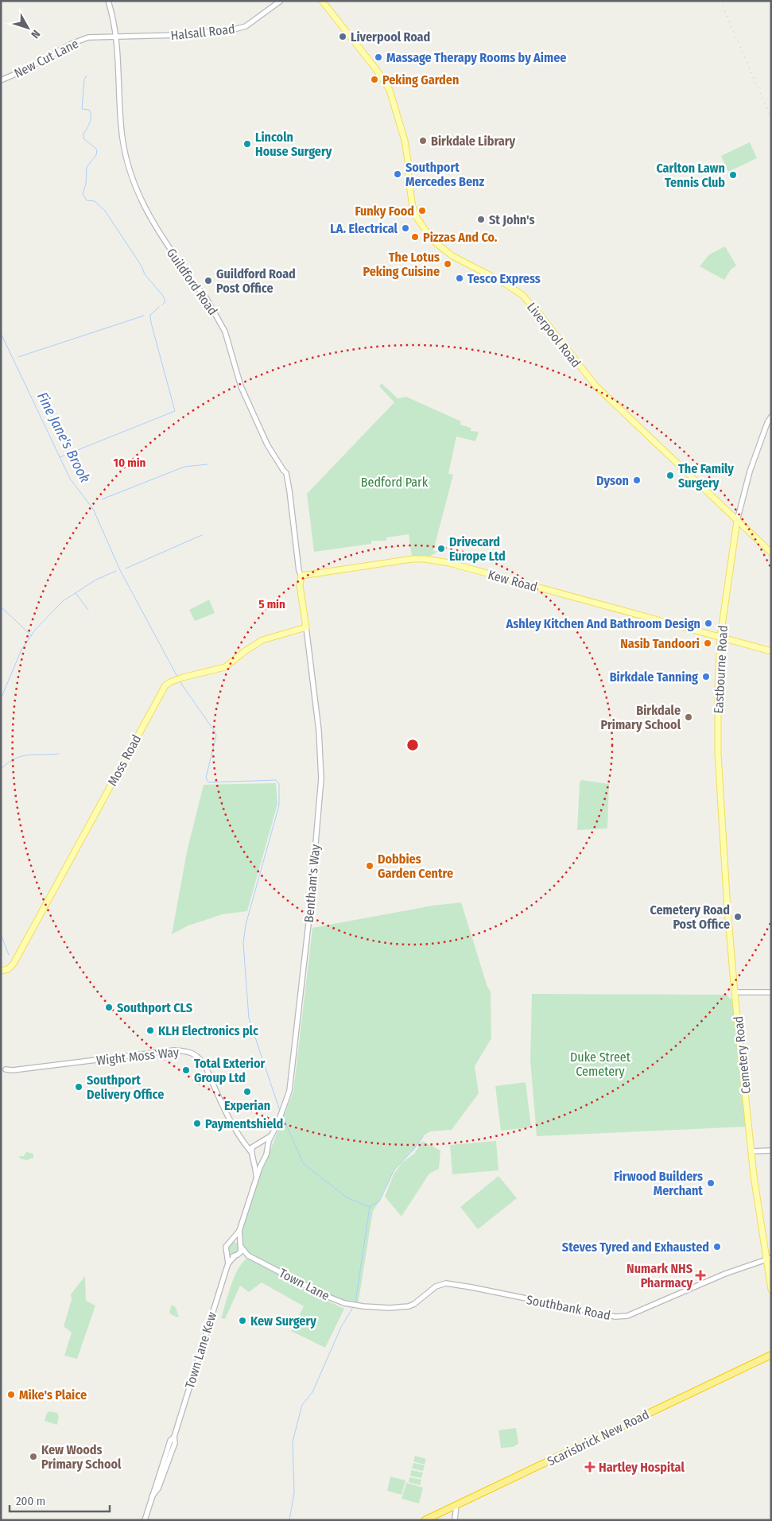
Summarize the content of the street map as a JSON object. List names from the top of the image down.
{
  "streets": {
    "highway": ["Scarisbrick New Road"],
    "main road": [
      "Guildford Road",
      "Liverpool Road",
      "Kew Road",
      "Eastbourne Road",
      "Moss Road",
      "Cemetery Road"
    ],
    "street": [
      "Halsall Road",
      "New Cut Lane",
      "Bentham's Way",
      "Wight Moss Way",
      "Town Lane",
      "Southbank Road",
      "Town Lane Kew"
    ]
  },
  "crossings": [
    ["Halsall Road", "New Cut Lane"],
    ["Halsall Road", "Guildford Road"],
    ["New Cut Lane", "Guildford Road"],
    ["Guildford Road", "Kew Road"],
    ["Guildford Road", "Moss Road"],
    ["Guildford Road", "Bentham's Way"],
    ["Liverpool Road", "Eastbourne Road"],
    ["Kew Road", "Eastbourne Road"],
    ["Eastbourne Road", "Cemetery Road"],
    ["Moss Road", "Bentham's Way"],
    ["Bentham's Way", "Wight Moss Way"],
    ["Cemetery Road", "Southbank Road"],
    ["Town Lane", "Southbank Road"],
    ["Town Lane", "Town Lane Kew"]
  ],
  "water": ["Fine Jane's Brook"],
  "parks": ["Bedford Park", "Duke Street Cemetery"],
  "places": {
    "other": [
      "Liverpool Road",
      "Massage Therapy Rooms by Aimee",
      "Peking Garden",
      "Birkdale Library",
      "Lincoln House Surgery",
      "Southport Mercedes Benz",
      "Carlton Lawn Tennis Club",
      "Funky Food",
      "St John's",
      "LA. Electrical",
      "Pizzas And Co.",
      "The Lotus Peking Cuisine",
      "Tesco Express",
      "Guildford Road Post Office",
      "The Family Surgery",
      "Dyson",
      "Drivecard Europe Ltd",
      "Ashley Kitchen And Bathroom Design",
      "Nasib Tandoori",
      "Birkdale Tanning",
      "Birkdale Primary School",
      "Dobbies Garden Centre",
      "Cemetery Road Post Office",
      "Southport CLS",
      "KLH Electronics plc",
      "Total Exterior Group Ltd",
      "Southport Delivery Office",
      "Experian",
      "Paymentshield",
      "Firwood Builders Merchant",
      "Steves Tyred and Exhausted",
      "Kew Surgery",
      "Mike's Plaice",
      "Kew Woods Primary School"
    ],
    "health": ["Numark NHS Pharmacy", "Hartley Hospital"]
  },
  "scale_bar": "200 m",
  "north": "bottom right",
  "rings": ["10 min", "5 min"]
}
